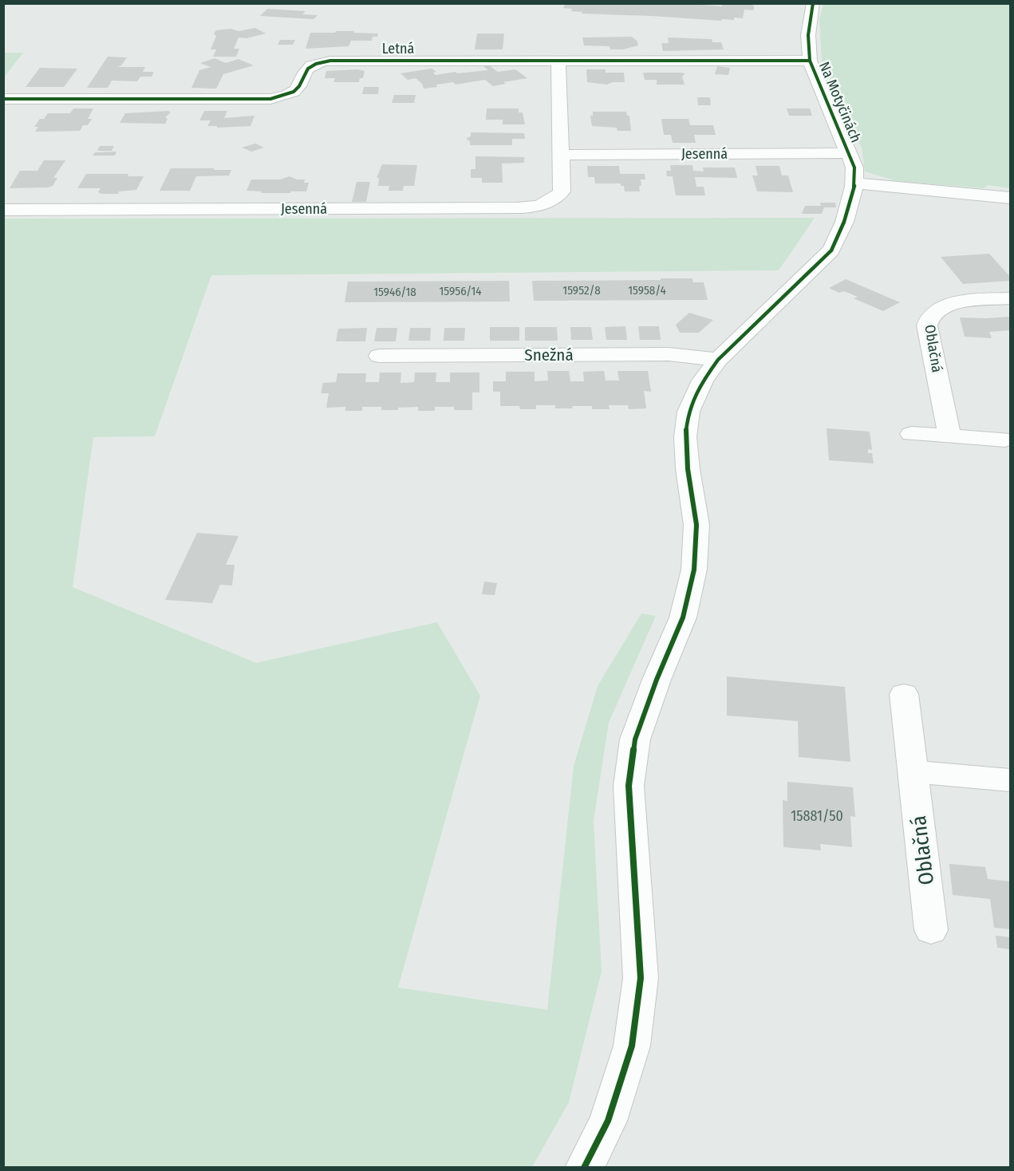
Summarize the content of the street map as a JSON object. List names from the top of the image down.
{
  "streets": {
    "street": [
      "Letná",
      "Na Motyčinách",
      "Jesenná",
      "Oblačná",
      "Snežná"
    ]
  },
  "crossings": [
    ["Letná", "Na Motyčinách"],
    ["Letná", "Jesenná"],
    ["Na Motyčinách", "Jesenná"]
  ],
  "house_numbers": [
    "15952/8",
    "15958/4",
    "15956/14",
    "15946/18",
    "15881/50"
  ]
}
